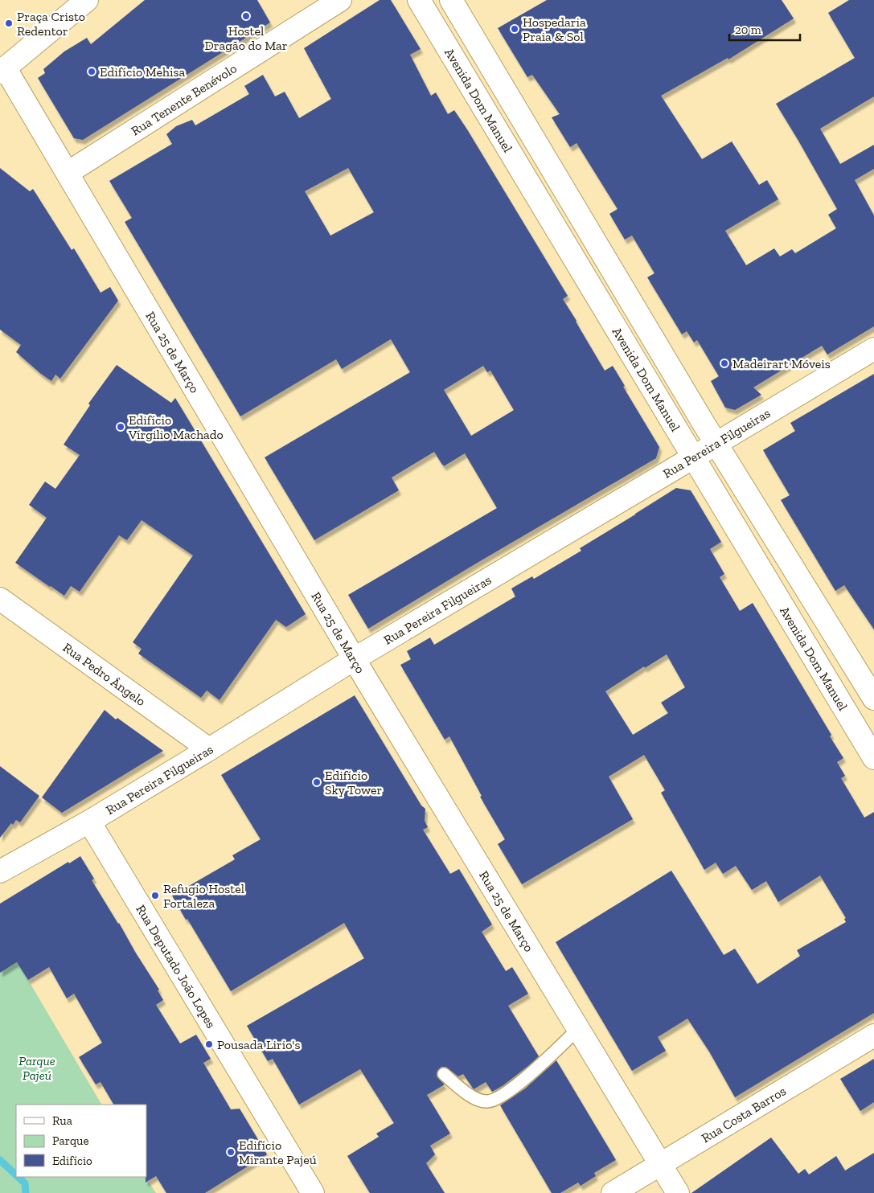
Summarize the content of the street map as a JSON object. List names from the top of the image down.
{
  "streets": {
    "street": [
      "Rua Tenente Benévolo",
      "Avenida Dom Manuel",
      "Rua 25 de Março",
      "Rua Pereira Filgueiras",
      "Rua Pedro Ângelo",
      "Rua Deputado João Lopes",
      "Rua Costa Barros"
    ]
  },
  "crossings": [
    ["Rua Tenente Benévolo", "Rua 25 de Março"],
    ["Avenida Dom Manuel", "Rua Pereira Filgueiras"],
    ["Rua 25 de Março", "Rua Pereira Filgueiras"],
    ["Rua 25 de Março", "Rua Costa Barros"],
    ["Rua Pereira Filgueiras", "Rua Pedro Ângelo"],
    ["Rua Pereira Filgueiras", "Rua Deputado João Lopes"]
  ],
  "parks": ["Parque Pajeú"],
  "places": [
    "Hostel Dragão do Mar",
    "Praça Cristo Redentor",
    "Hospedaria Praia & Sol",
    "Edifício Mehisa",
    "Madeirart Móveis",
    "Edifício Vírgilio Machado",
    "Edifício Sky Tower",
    "Refugio Hostel Fortaleza",
    "Pousada Lirio's",
    "Edifício Mirante Pajeú"
  ],
  "legend": ["Rua", "Parque", "Edifício"],
  "scale_bar": "20 m"
}
